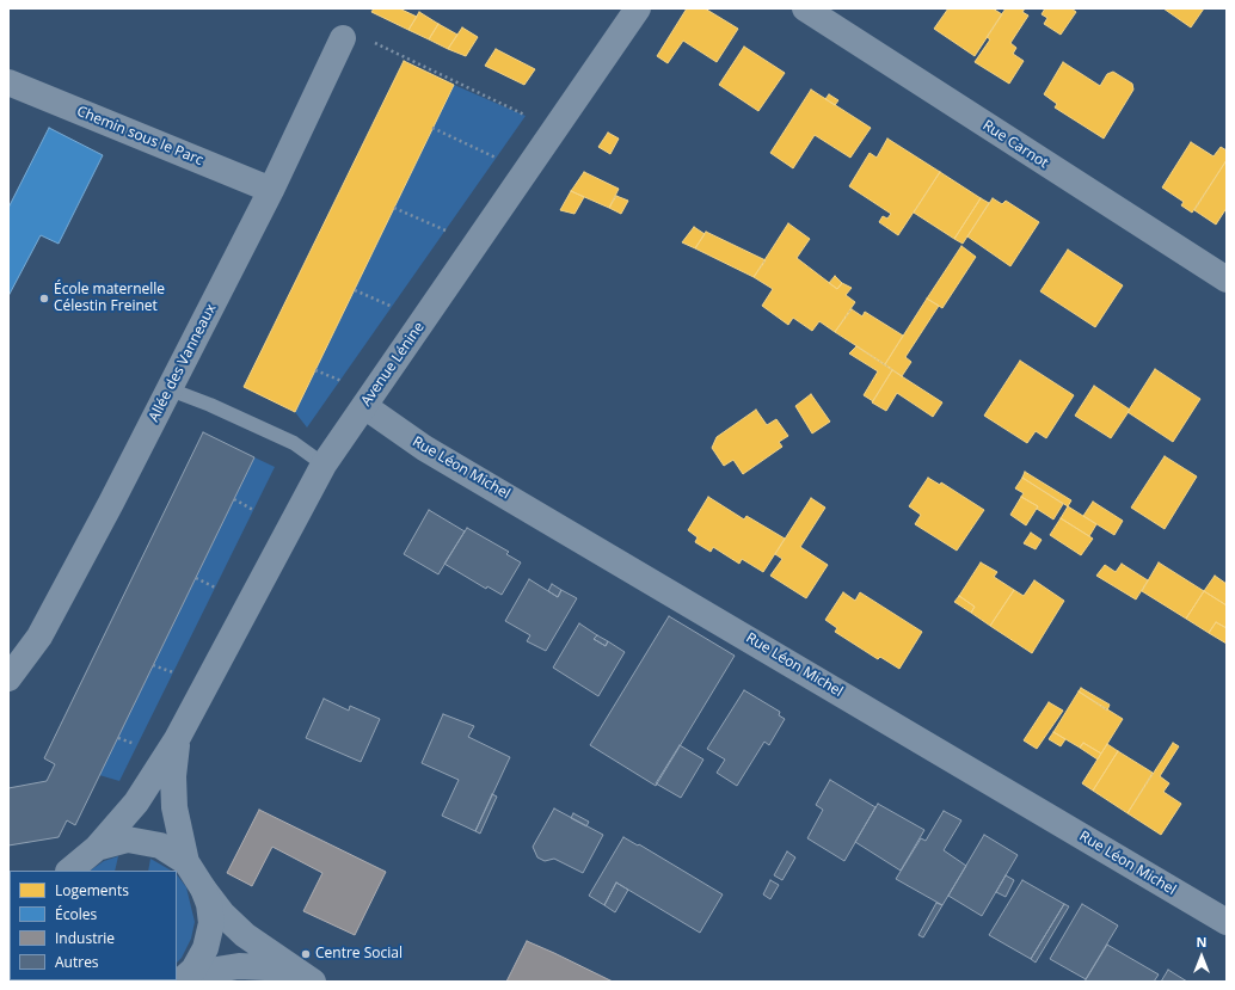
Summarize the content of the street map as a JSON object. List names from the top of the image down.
{
  "streets": {
    "street": [
      "Chemin sous le Parc",
      "Rue Carnot",
      "Allée des Vanneaux",
      "Avenue Lénine",
      "Rue Léon Michel"
    ]
  },
  "crossings": [
    ["Chemin sous le Parc", "Allée des Vanneaux"],
    ["Avenue Lénine", "Rue Léon Michel"]
  ],
  "places": ["École maternelle Célestin Freinet", "Centre Social"],
  "legend": [
    "Logements",
    "Écoles",
    "Industrie",
    "Autres"
  ],
  "north": "top"
}
